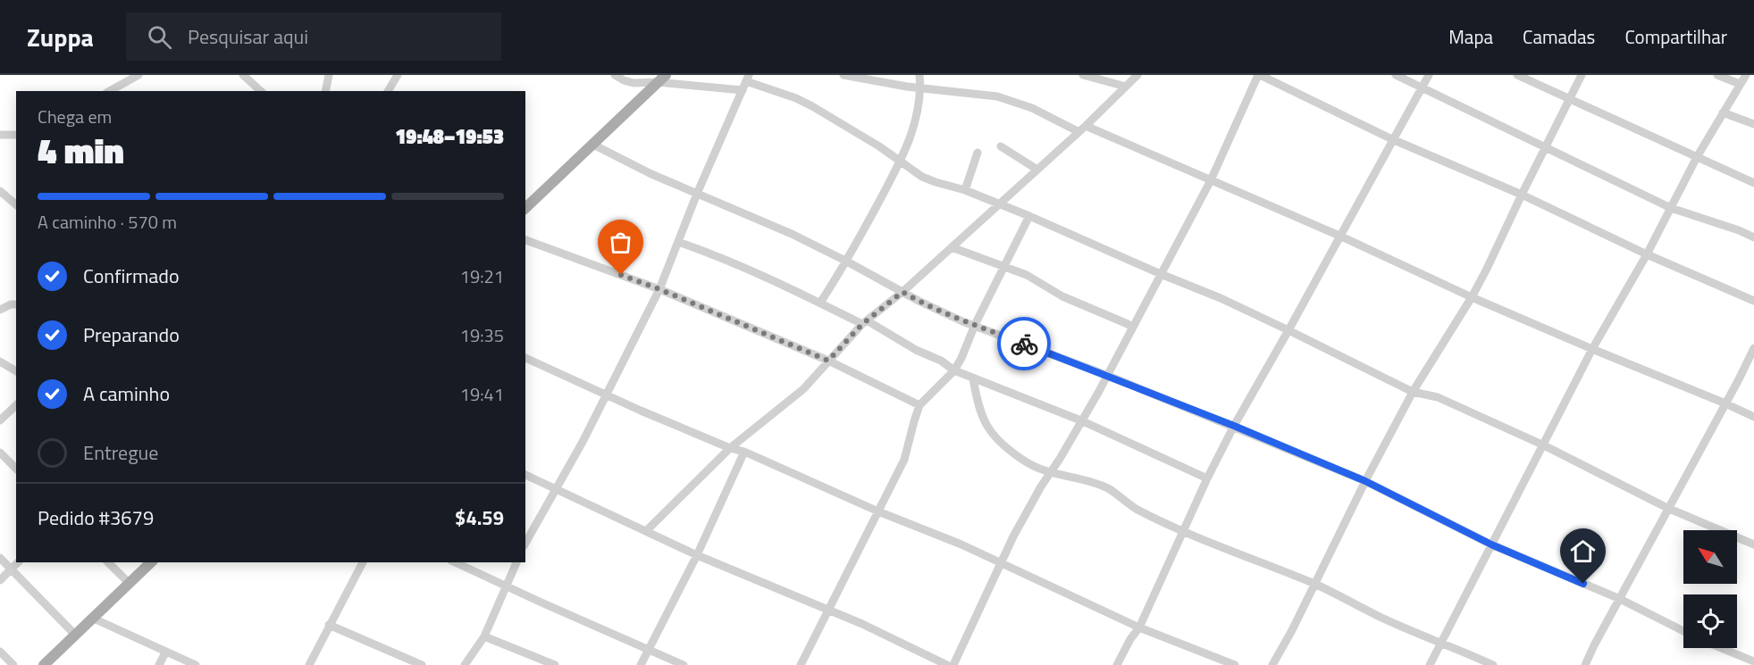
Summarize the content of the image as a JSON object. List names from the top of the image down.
{
  "north": "top left",
  "page": {
    "header": "Zuppa",
    "search": "Pesquisar aqui",
    "nav": ["Mapa", "Camadas", "Compartilhar"],
    "heading": ["4 min", "Chega em", "19:48–19:53"],
    "panel": ["Pedido #3679", "$4.59"],
    "bar": "A caminho · 570 m",
    "list": [
      ["Confirmado", "19:21"],
      ["Preparando", "19:35"],
      ["A caminho", "19:41"],
      "Entregue"
    ]
  }
}
